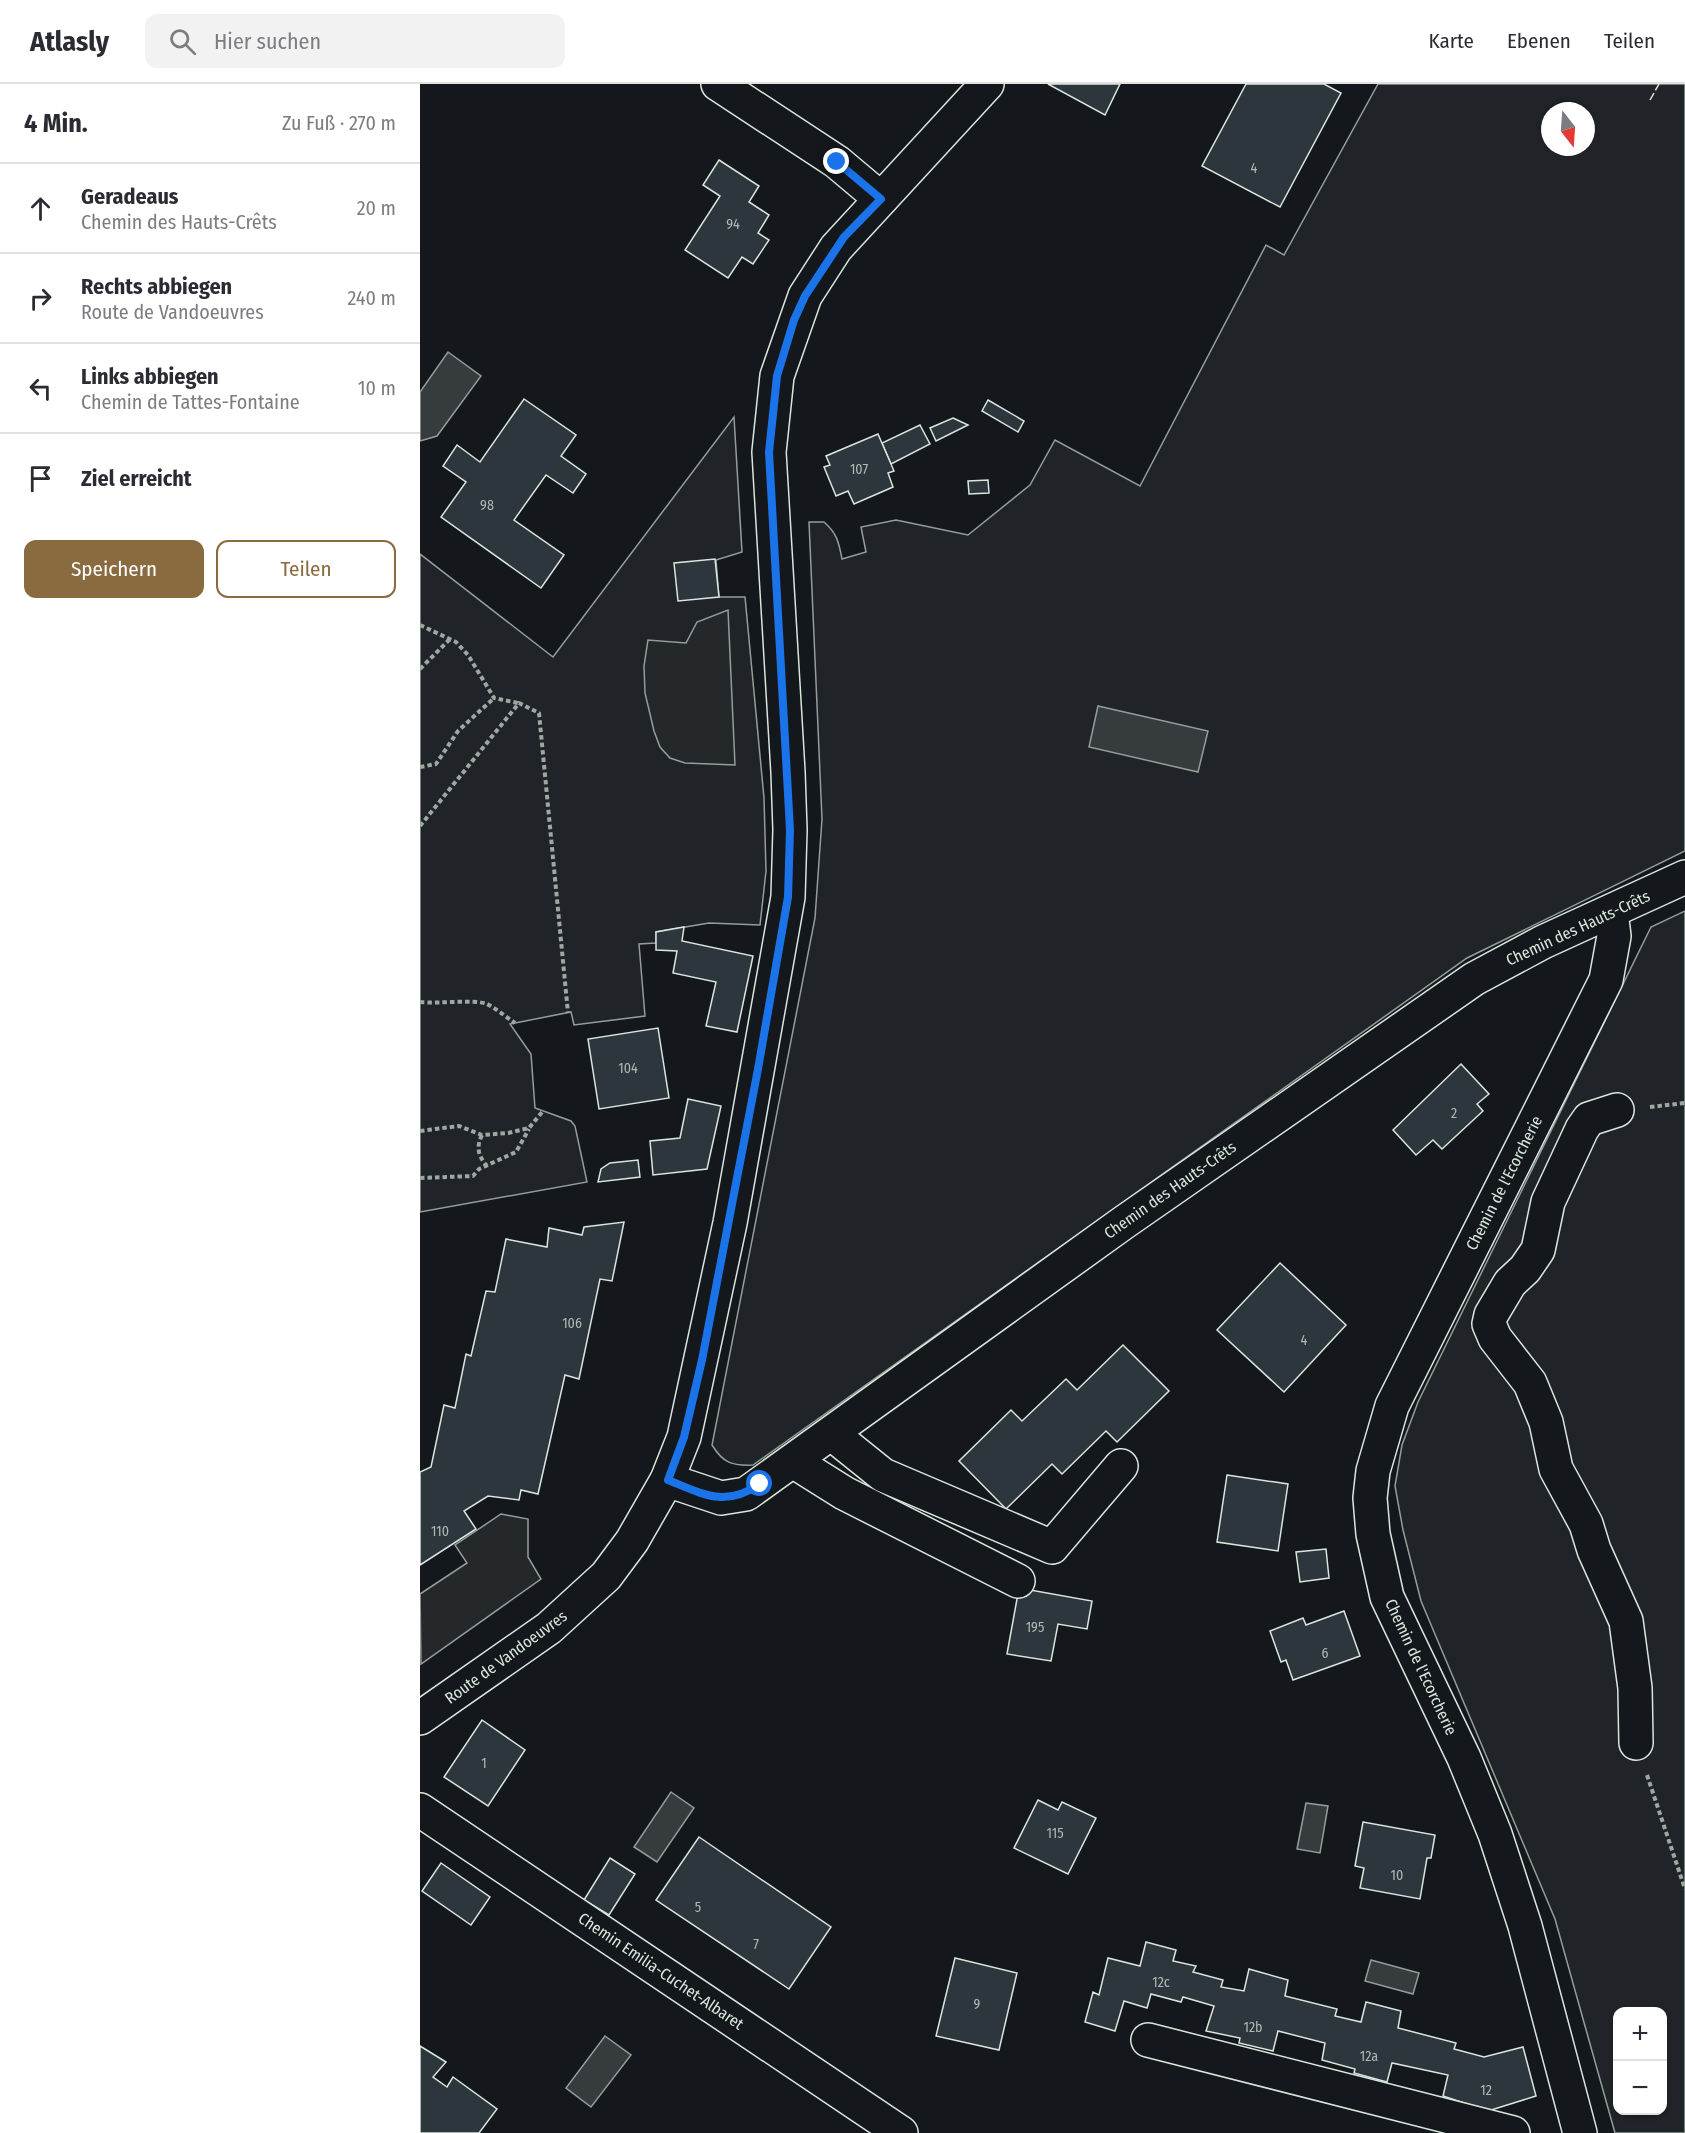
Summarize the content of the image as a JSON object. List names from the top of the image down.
{
  "streets": {
    "street": [
      "Chemin des Hauts-Crêts",
      "Chemin de l'Ecorcherie",
      "Route de Vandoeuvres",
      "Chemin Emilia-Cuchet-Albaret"
    ]
  },
  "crossings": [
    ["Chemin des Hauts-Crêts", "Chemin de l'Ecorcherie"],
    ["Chemin des Hauts-Crêts", "Route de Vandoeuvres"]
  ],
  "house_numbers": [
    "4",
    "94",
    "107",
    "98",
    "104",
    "2",
    "106",
    "4",
    "110",
    "195",
    "6",
    "1",
    "115",
    "10",
    "5",
    "7",
    "12c",
    "9",
    "12b",
    "12a",
    "12"
  ],
  "north": "bottom",
  "page": {
    "header": "Atlasly",
    "search": "Hier suchen",
    "nav": ["Karte", "Ebenen", "Teilen"],
    "heading": ["4 Min.", "Zu Fuß · 270 m"],
    "list": [
      ["Geradeaus", "Chemin des Hauts-Crêts", "20 m"],
      ["Rechts abbiegen", "Route de Vandoeuvres", "240 m"],
      ["Links abbiegen", "Chemin de Tattes-Fontaine", "10 m"],
      "Ziel erreicht"
    ],
    "buttons": ["Speichern", "Teilen"],
    "map_buttons": ["+", "−"]
  }
}
